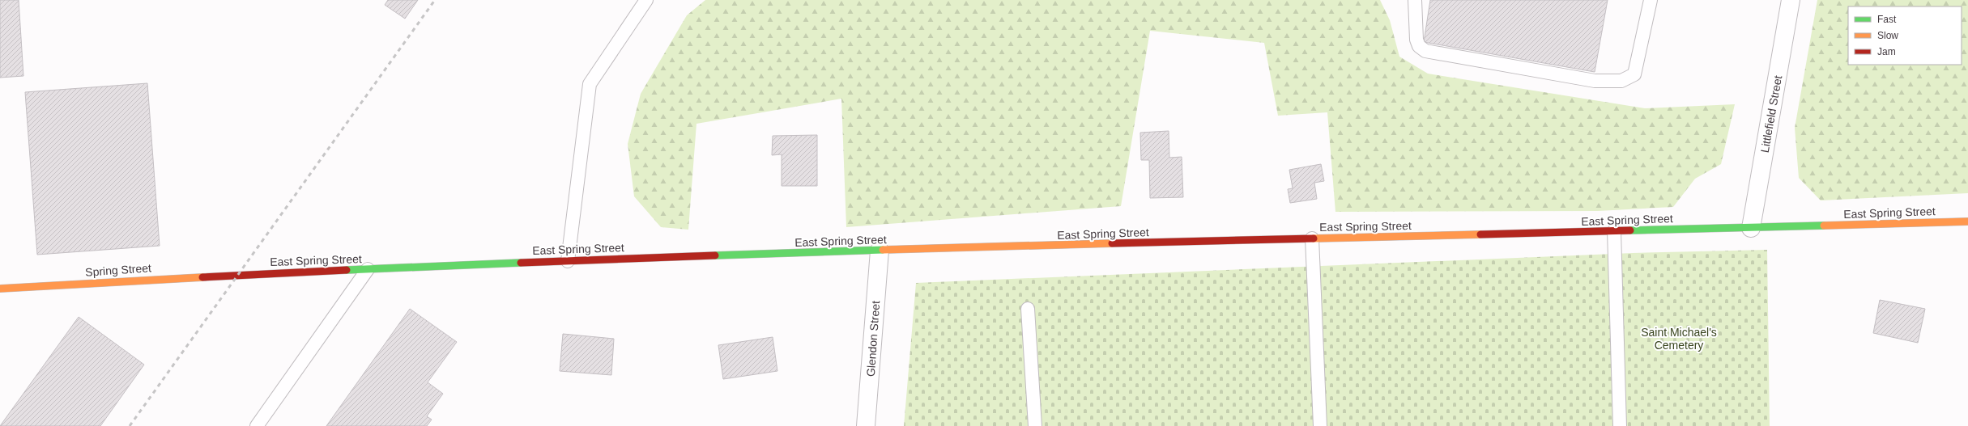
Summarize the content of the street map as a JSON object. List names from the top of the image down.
{
  "streets": {
    "main road": ["East Spring Street", "Spring Street"],
    "street": ["Littlefield Street", "Glendon Street"]
  },
  "crossings": [
    ["Littlefield Street", "East Spring Street"],
    ["East Spring Street", "Spring Street"],
    ["East Spring Street", "Glendon Street"]
  ],
  "parks": ["Saint Michael's Cemetery"],
  "legend": ["Fast", "Slow", "Jam"]
}
